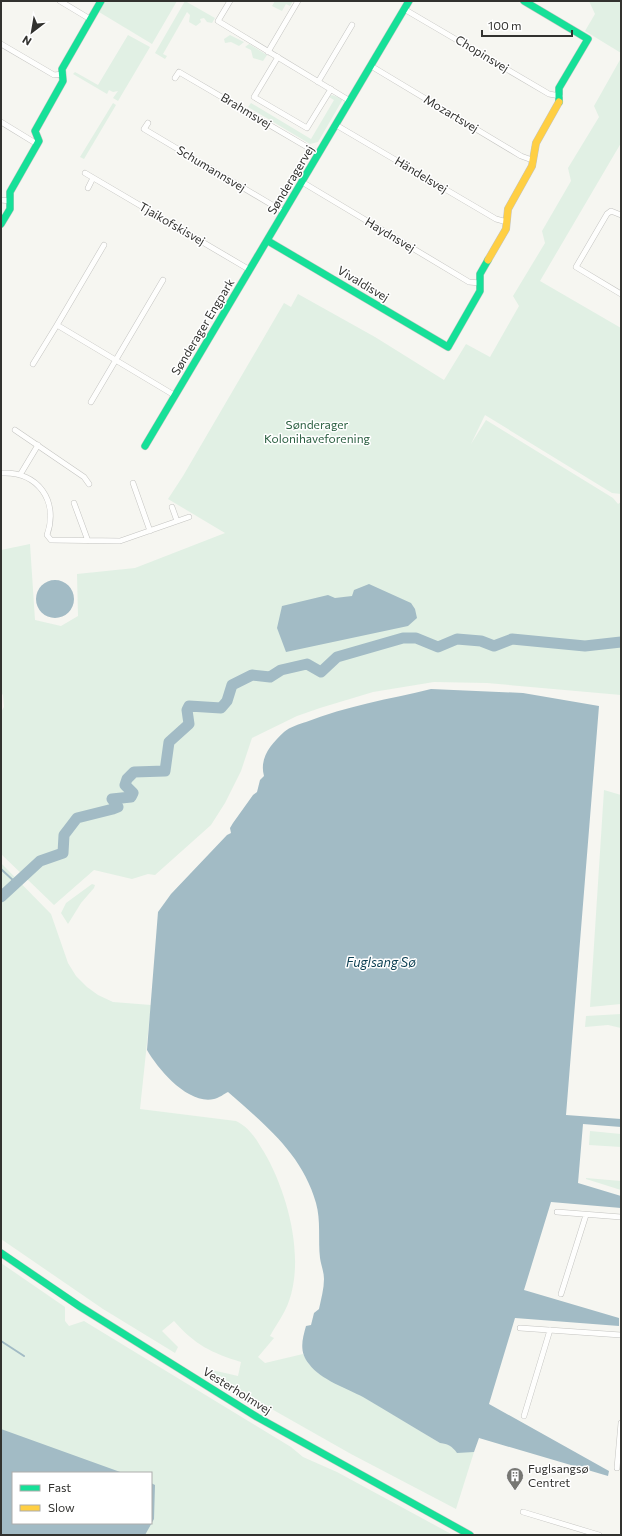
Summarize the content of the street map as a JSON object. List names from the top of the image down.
{
  "streets": {
    "street": [
      "Chopinsvej",
      "Brahmsvej",
      "Mozartsvej",
      "Schumannsvej",
      "Händelsvej",
      "Sønderagervej",
      "Tjaikofskisvej",
      "Haydnsvej",
      "Vivaldisvej",
      "Sønderager Engpark",
      "Vesterholmvej"
    ]
  },
  "crossings": [
    ["Chopinsvej", "Sønderagervej"],
    ["Brahmsvej", "Sønderagervej"],
    ["Mozartsvej", "Sønderagervej"],
    ["Schumannsvej", "Sønderagervej"],
    ["Händelsvej", "Sønderagervej"],
    ["Sønderagervej", "Tjaikofskisvej"],
    ["Sønderagervej", "Haydnsvej"],
    ["Sønderagervej", "Vivaldisvej"],
    ["Sønderagervej", "Sønderager Engpark"],
    ["Tjaikofskisvej", "Sønderager Engpark"],
    ["Haydnsvej", "Vivaldisvej"]
  ],
  "water": ["Fuglsang Sø"],
  "parks": ["Sønderager Kolonihaveforening"],
  "places": {
    "building": ["Fuglsangsø Centret"]
  },
  "legend": ["Fast", "Slow"],
  "scale_bar": "100 m",
  "north": "bottom left"
}
